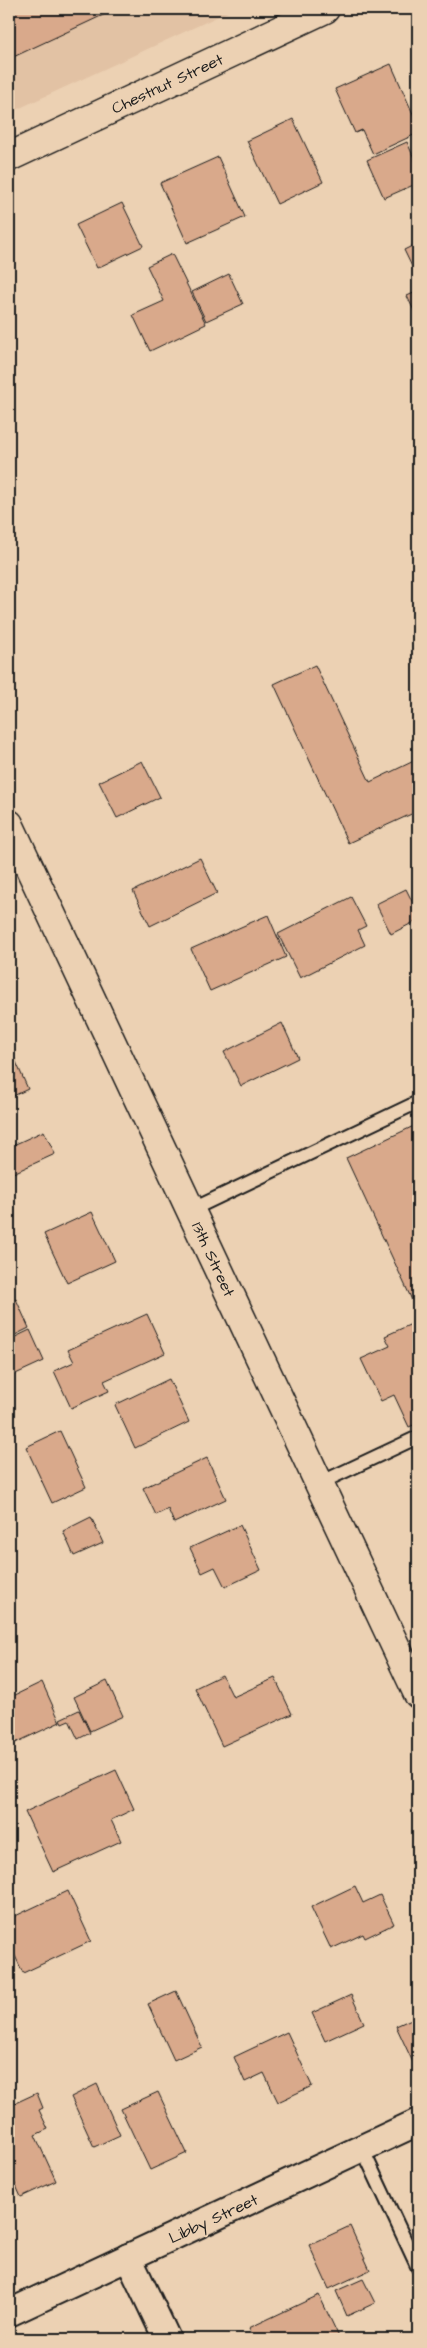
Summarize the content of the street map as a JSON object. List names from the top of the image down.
{
  "streets": {
    "main road": ["Chestnut Street", "13th Street"],
    "street": ["Libby Street"]
  }
}
